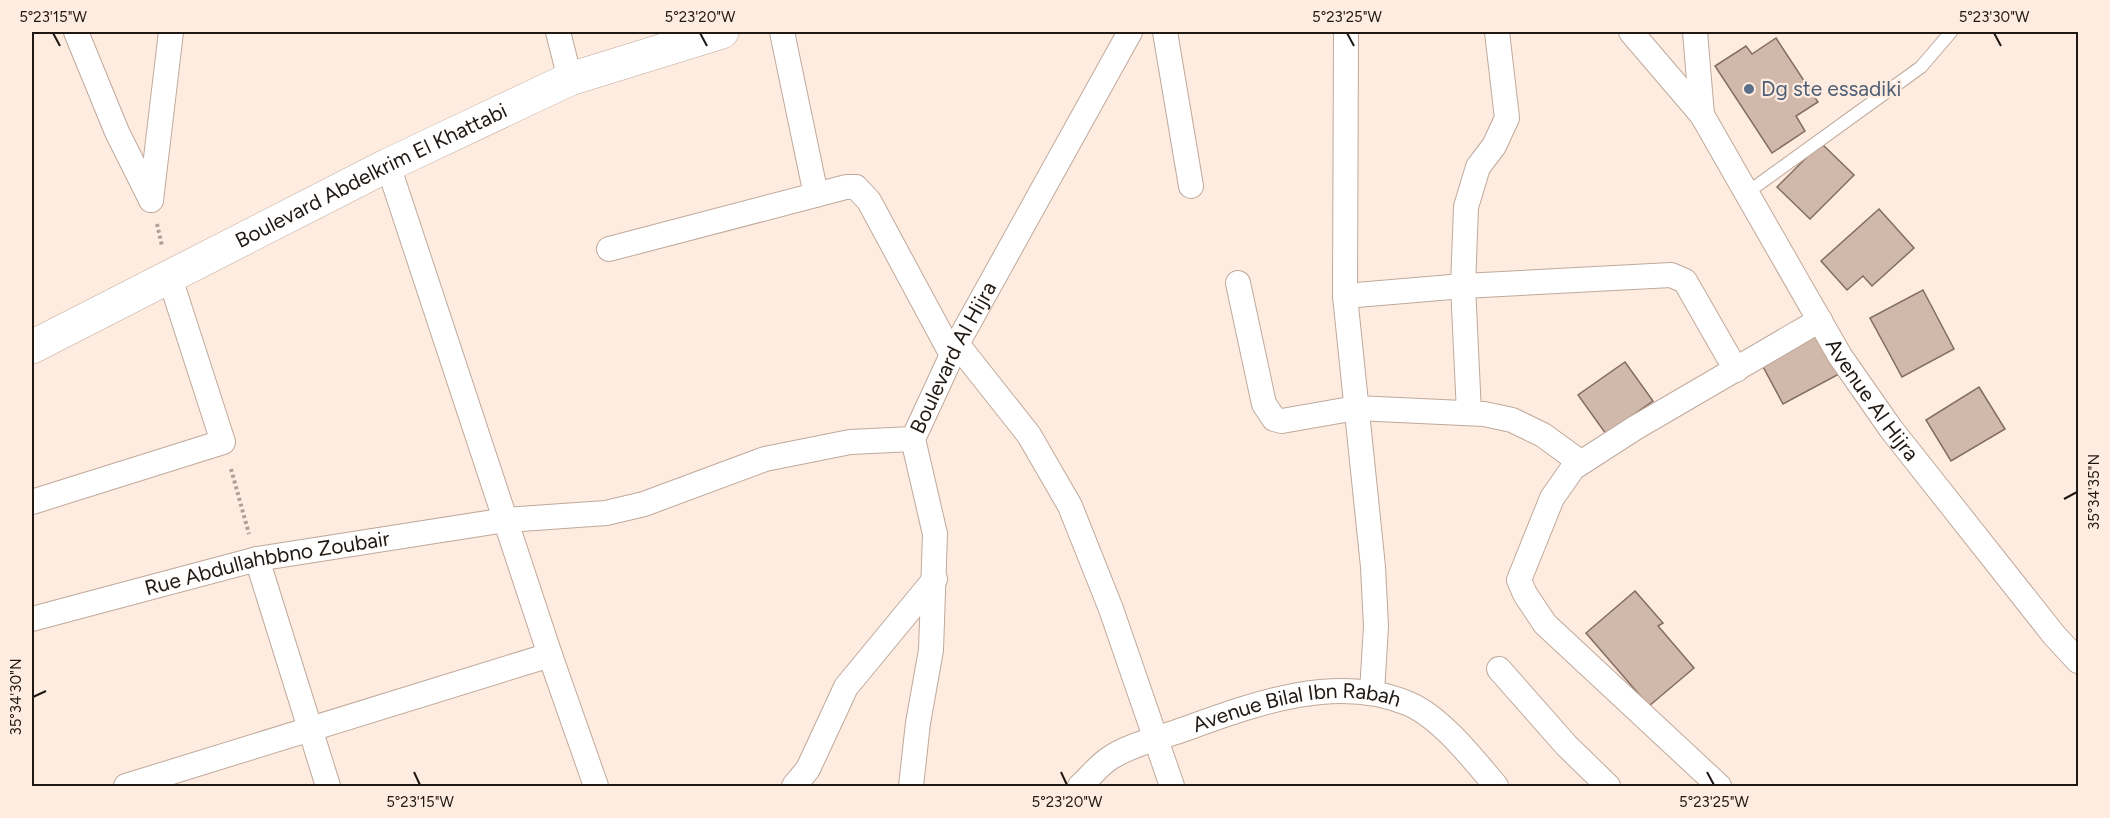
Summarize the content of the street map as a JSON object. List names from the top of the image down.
{
  "streets": {
    "street": [
      "Boulevard Abdelkrim El Khattabi",
      "Boulevard Al Hijra",
      "Avenue Al Hijra",
      "Rue Abdullahbbno Zoubair",
      "Avenue Bilal Ibn Rabah"
    ]
  },
  "crossings": [
    ["Boulevard Al Hijra", "Rue Abdullahbbno Zoubair"]
  ],
  "places": ["Dg ste essadiki"],
  "coordinates": [
    "5°23'15\"W",
    "5°23'20\"W",
    "5°23'25\"W",
    "5°23'30\"W",
    "35°34'35\"N",
    "35°34'30\"N"
  ]
}
